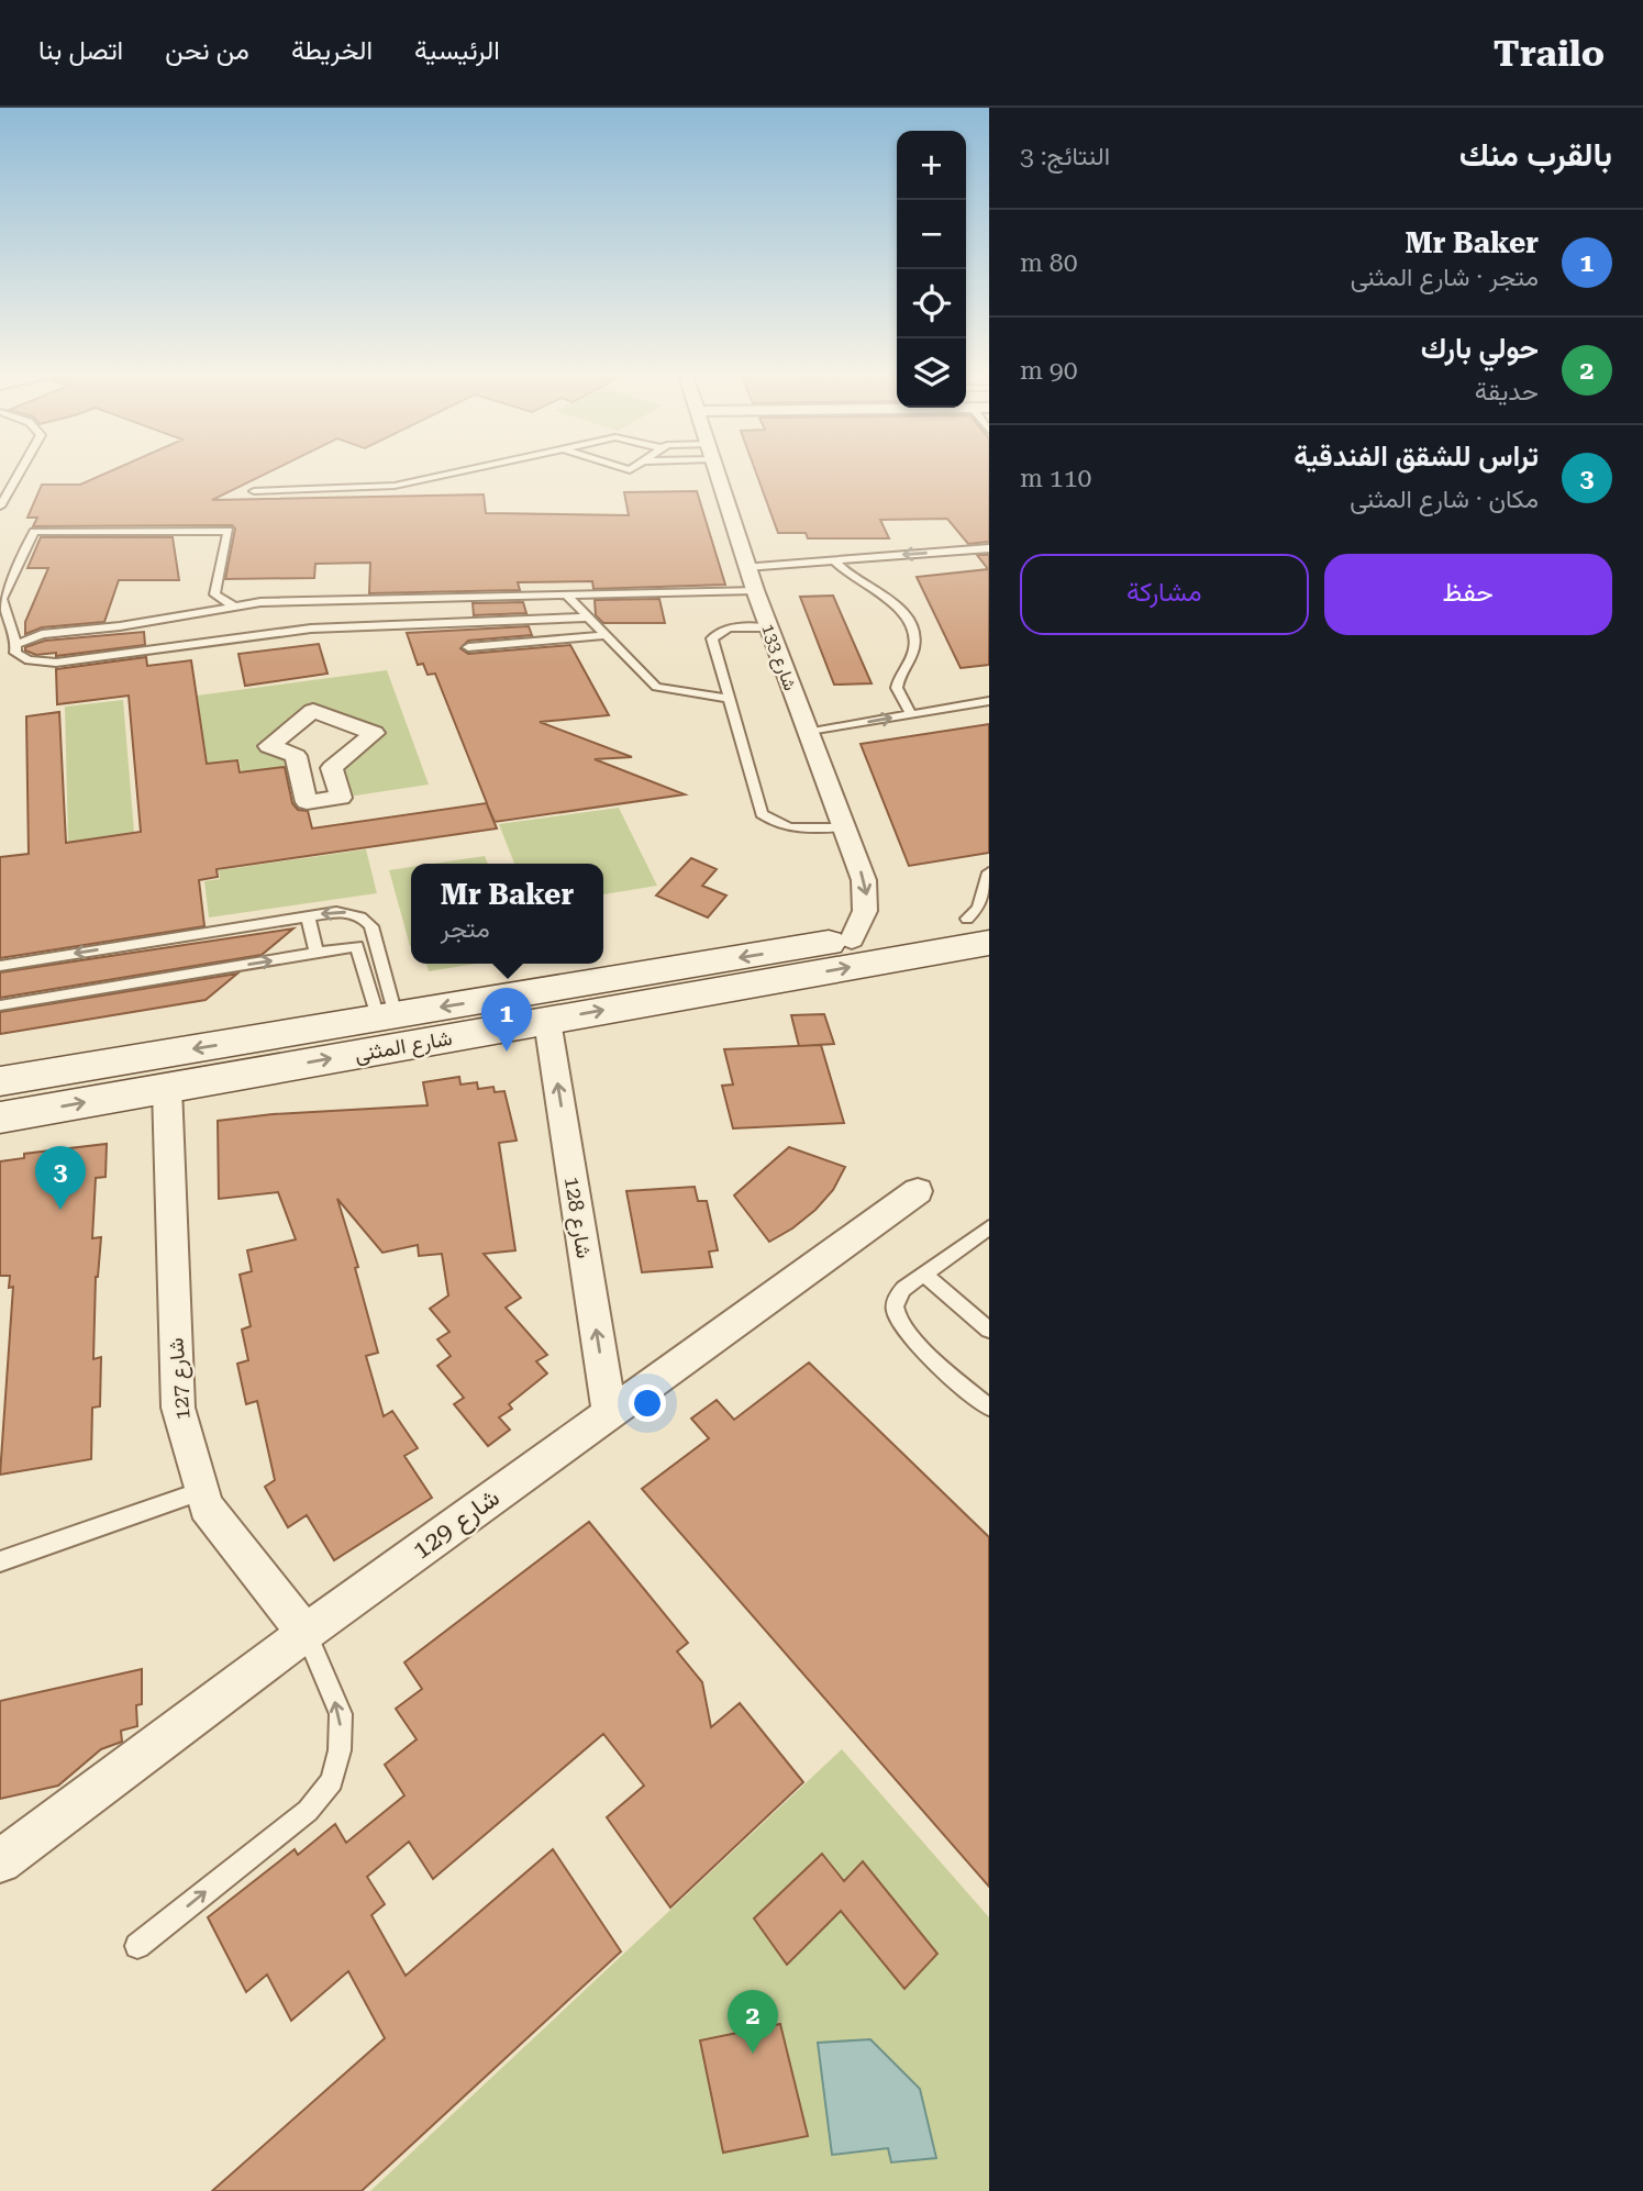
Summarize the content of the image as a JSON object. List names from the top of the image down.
{
  "streets": {
    "street": [
      "شارع 133",
      "شارع المثنى",
      "شارع 128",
      "شارع 127",
      "شارع 129"
    ]
  },
  "crossings": [
    ["شارع 133", "شارع المثنى"],
    ["شارع المثنى", "شارع 128"],
    ["شارع المثنى", "شارع 127"],
    ["شارع 128", "شارع 129"],
    ["شارع 127", "شارع 129"]
  ],
  "one_way": ["شارع 128"],
  "page": {
    "header": "Trailo",
    "nav": [
      "الرئيسية",
      "الخريطة",
      "من نحن",
      "اتصل بنا"
    ],
    "heading": ["بالقرب منك", "النتائج: 3"],
    "map_buttons": ["+", "−"],
    "list": [
      {
        "mark": "1",
        "name": "Mr Baker",
        "note": "متجر · شارع المثنى",
        "value": "80 m"
      },
      {
        "mark": "2",
        "name": "حولي بارك",
        "note": "حديقة",
        "value": "90 m"
      },
      {
        "mark": "3",
        "name": "تراس للشقق الفندقية",
        "note": "مكان · شارع المثنى",
        "value": "110 m"
      }
    ],
    "buttons": ["حفظ", "مشاركة"],
    "popup": ["Mr Baker", "متجر"],
    "pins": ["1", "3", "2"]
  }
}
